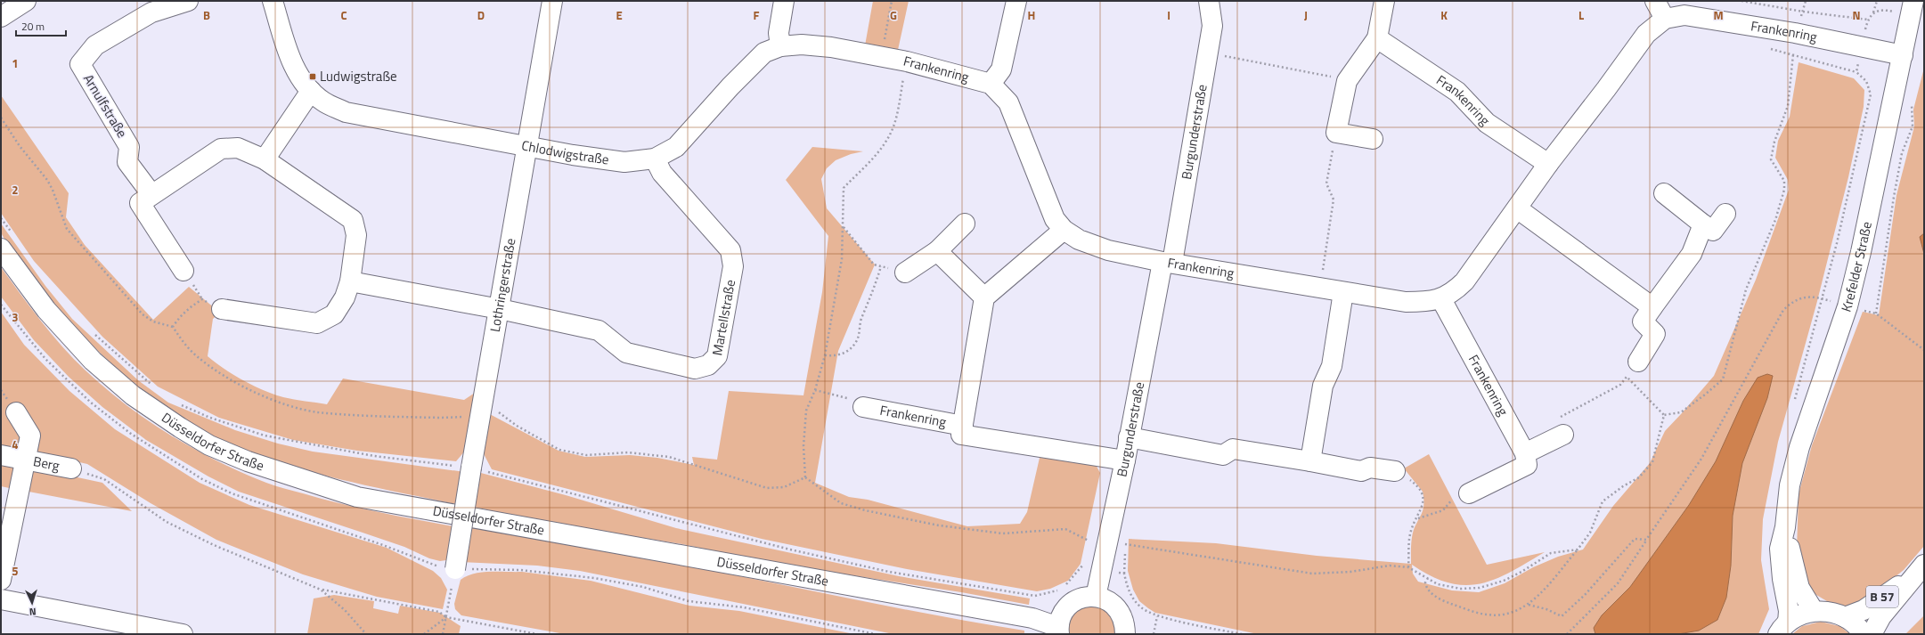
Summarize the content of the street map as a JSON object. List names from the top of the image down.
{
  "streets": {
    "street": [
      "Frankenring",
      "Arnulfstraße",
      "Burgunderstraße",
      "Chlodwigstraße",
      "Krefelder Straße",
      "Lothringerstraße",
      "Martellstraße",
      "Düsseldorfer Straße",
      "Berg",
      "B 57"
    ]
  },
  "crossings": [
    ["Frankenring", "Burgunderstraße"],
    ["Frankenring", "Chlodwigstraße"],
    ["Frankenring", "Krefelder Straße"],
    ["Burgunderstraße", "Düsseldorfer Straße"],
    ["Chlodwigstraße", "Lothringerstraße"],
    ["Chlodwigstraße", "Martellstraße"],
    ["Lothringerstraße", "Martellstraße"]
  ],
  "places": {
    "transit": ["Ludwigstraße"]
  },
  "scale_bar": "20 m",
  "north": "bottom",
  "grid": {
    "columns": [
      "B",
      "C",
      "D",
      "E",
      "F",
      "G",
      "H",
      "I",
      "J",
      "K",
      "L",
      "M",
      "N"
    ],
    "rows": [
      "1",
      "2",
      "3",
      "4",
      "5"
    ]
  }
}
